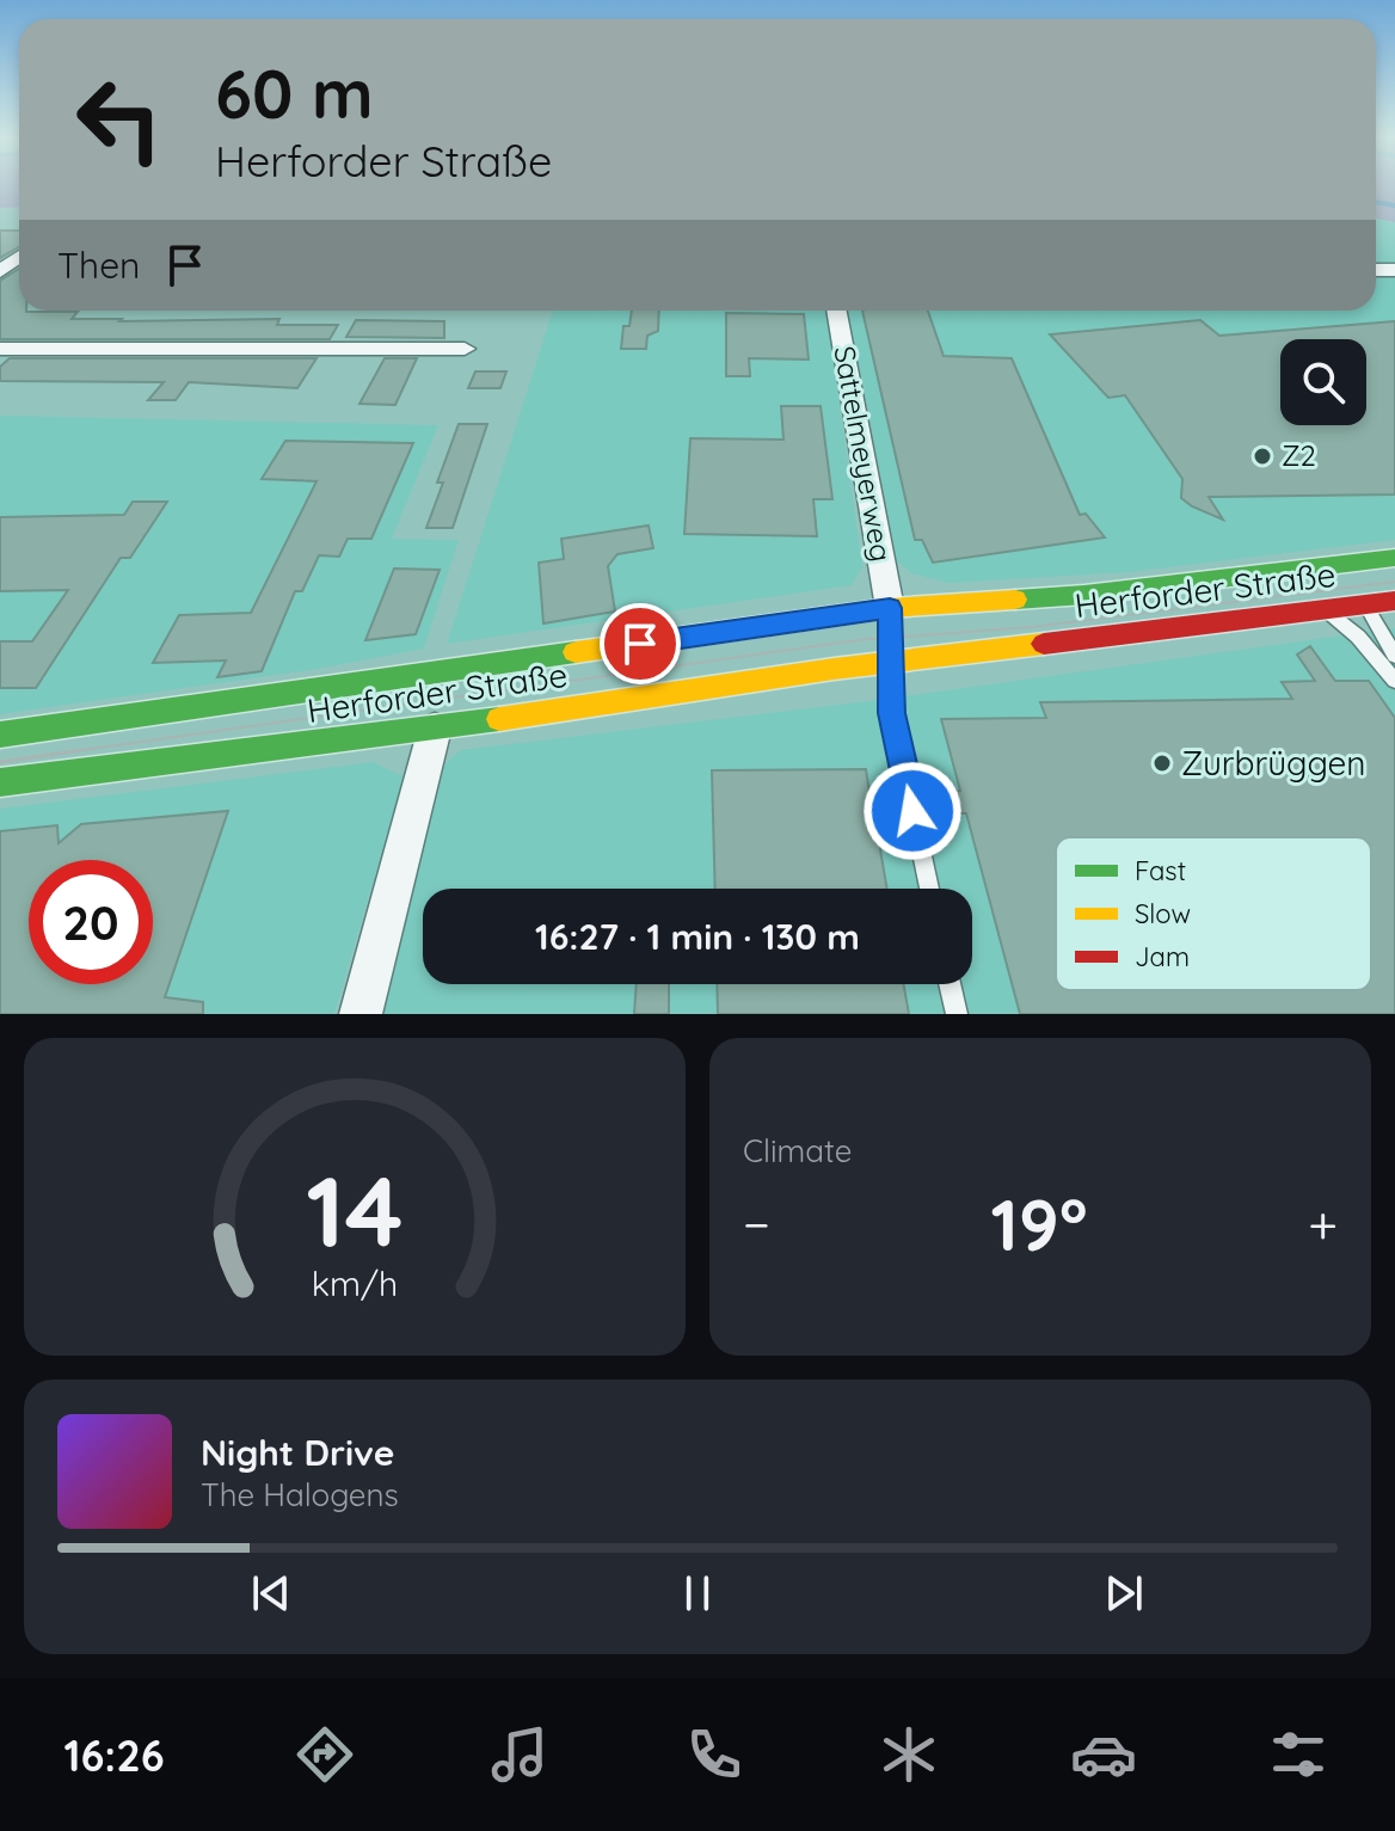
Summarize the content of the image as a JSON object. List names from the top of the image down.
{
  "streets": {
    "main road": ["Herforder Straße"],
    "street": ["Sattelmeyerweg"]
  },
  "crossings": [
    ["Sattelmeyerweg", "Herforder Straße"]
  ],
  "places": ["Z2", "Zurbrüggen"],
  "legend": ["Fast", "Slow", "Jam"],
  "page": {
    "turn": ["60 m", "Herforder Straße"],
    "then": "Then",
    "limit": "20",
    "trip": "16:27 · 1 min · 130 m",
    "tile": "Climate",
    "heat": ["−", "19°", "+"],
    "song": ["Night Drive", "The Halogens"],
    "tabs": "16:26",
    "gauge": ["14", "km/h"]
  }
}
